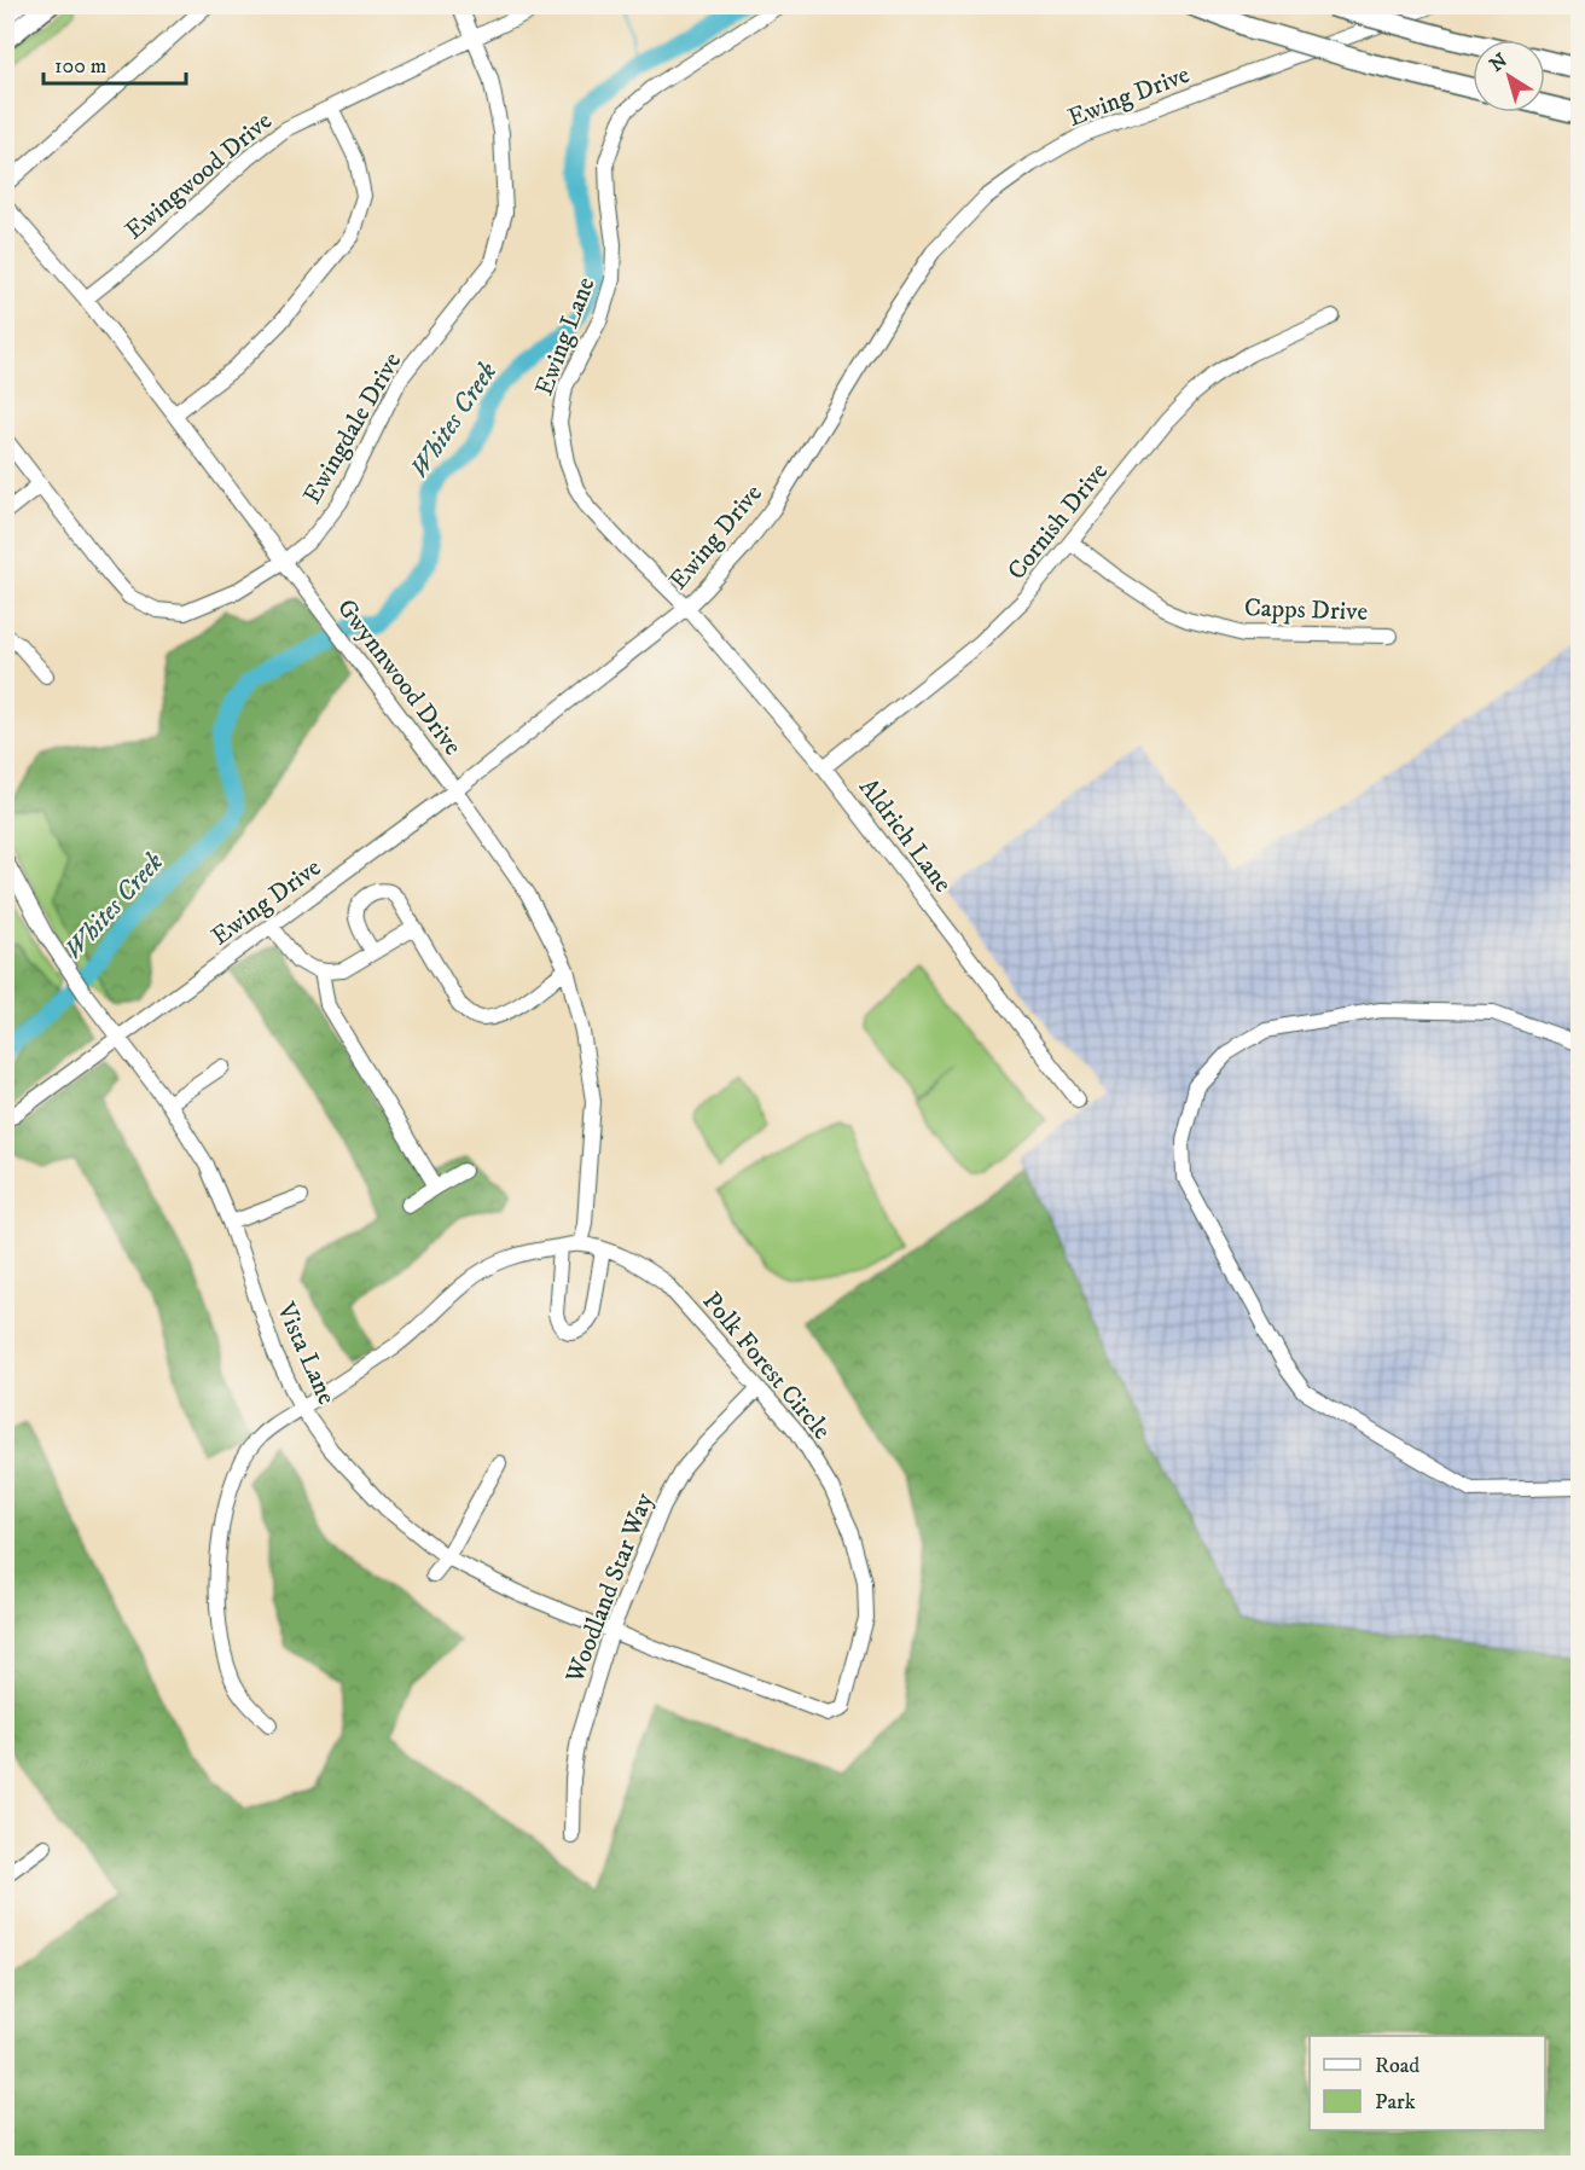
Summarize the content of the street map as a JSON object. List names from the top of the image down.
{
  "streets": {
    "street": [
      "Ewing Drive",
      "Ewingwood Drive",
      "Ewing Lane",
      "Ewingdale Drive",
      "Cornish Drive",
      "Capps Drive",
      "Gwynnwood Drive",
      "Aldrich Lane",
      "Vista Lane",
      "Polk Forest Circle",
      "Woodland Star Way"
    ]
  },
  "crossings": [
    ["Ewing Drive", "Ewing Lane"],
    ["Ewing Drive", "Gwynnwood Drive"],
    ["Ewing Drive", "Aldrich Lane"],
    ["Ewing Drive", "Vista Lane"],
    ["Ewingwood Drive", "Ewingdale Drive"],
    ["Ewingwood Drive", "Gwynnwood Drive"],
    ["Ewing Lane", "Aldrich Lane"],
    ["Ewingdale Drive", "Gwynnwood Drive"],
    ["Cornish Drive", "Capps Drive"],
    ["Cornish Drive", "Aldrich Lane"],
    ["Gwynnwood Drive", "Polk Forest Circle"],
    ["Vista Lane", "Polk Forest Circle"],
    ["Vista Lane", "Woodland Star Way"],
    ["Polk Forest Circle", "Woodland Star Way"]
  ],
  "water": ["Whites Creek"],
  "legend": ["Road", "Park"],
  "scale_bar": "100 m",
  "north": "top left"
}
